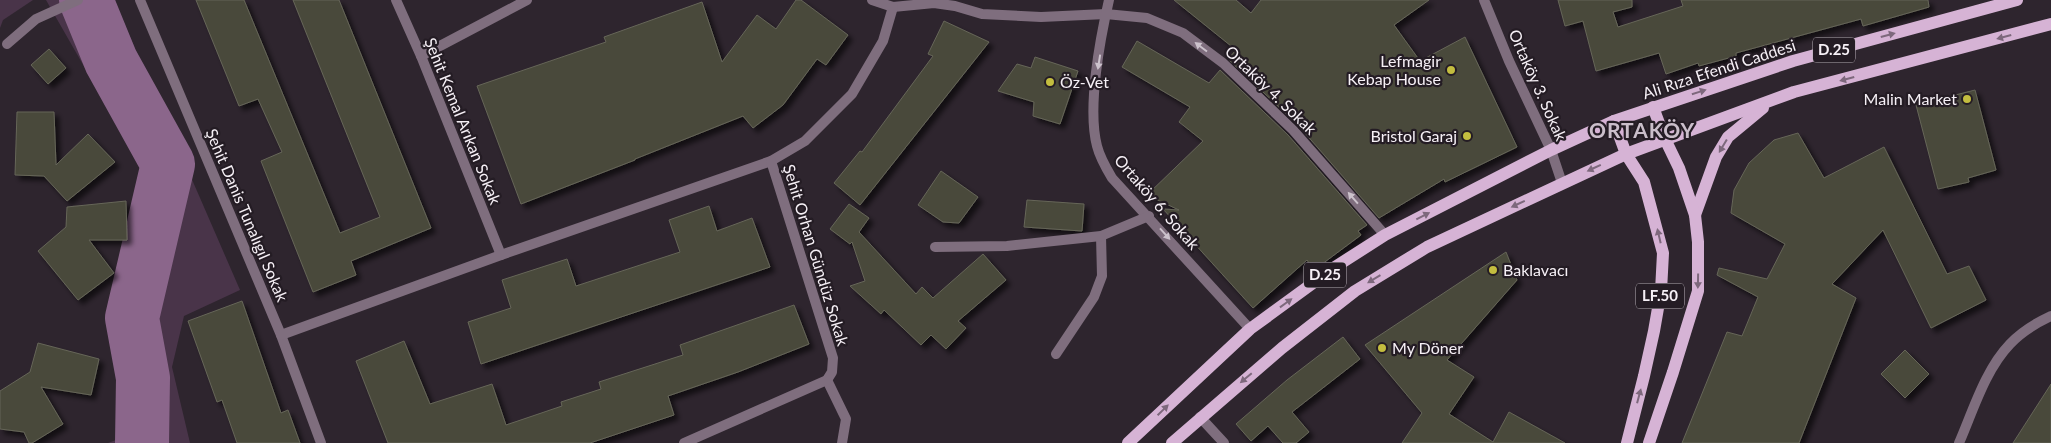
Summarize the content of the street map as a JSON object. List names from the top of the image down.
{
  "streets": {
    "main road": ["D.25", "Ali Rıza Efendi Caddesi", "LF.50"],
    "street": [
      "Ortaköy 3. Sokak",
      "Ortaköy 4. Sokak",
      "Şehit Kemal Arıkan Sokak",
      "Ortaköy 6. Sokak",
      "Şehit Danis Tunalıgıl Sokak",
      "Şehit Orhan Gündüz Sokak"
    ]
  },
  "crossings": [
    ["D.25", "Ali Rıza Efendi Caddesi"],
    ["D.25", "Ortaköy 3. Sokak"],
    ["D.25", "Ortaköy 4. Sokak"],
    ["D.25", "Ortaköy 6. Sokak"],
    ["D.25", "LF.50"],
    ["Ali Rıza Efendi Caddesi", "Ortaköy 3. Sokak"],
    ["Ali Rıza Efendi Caddesi", "LF.50"],
    ["Ortaköy 4. Sokak", "Ortaköy 6. Sokak"]
  ],
  "one_way": ["Ortaköy 4. Sokak", "Ortaköy 6. Sokak"],
  "districts": ["ORTAKÖY"],
  "places": [
    "Lefmagir Kebap House",
    "Öz-Vet",
    "Malin Market",
    "Bristol Garaj",
    "Baklavacı",
    "My Döner"
  ]
}
